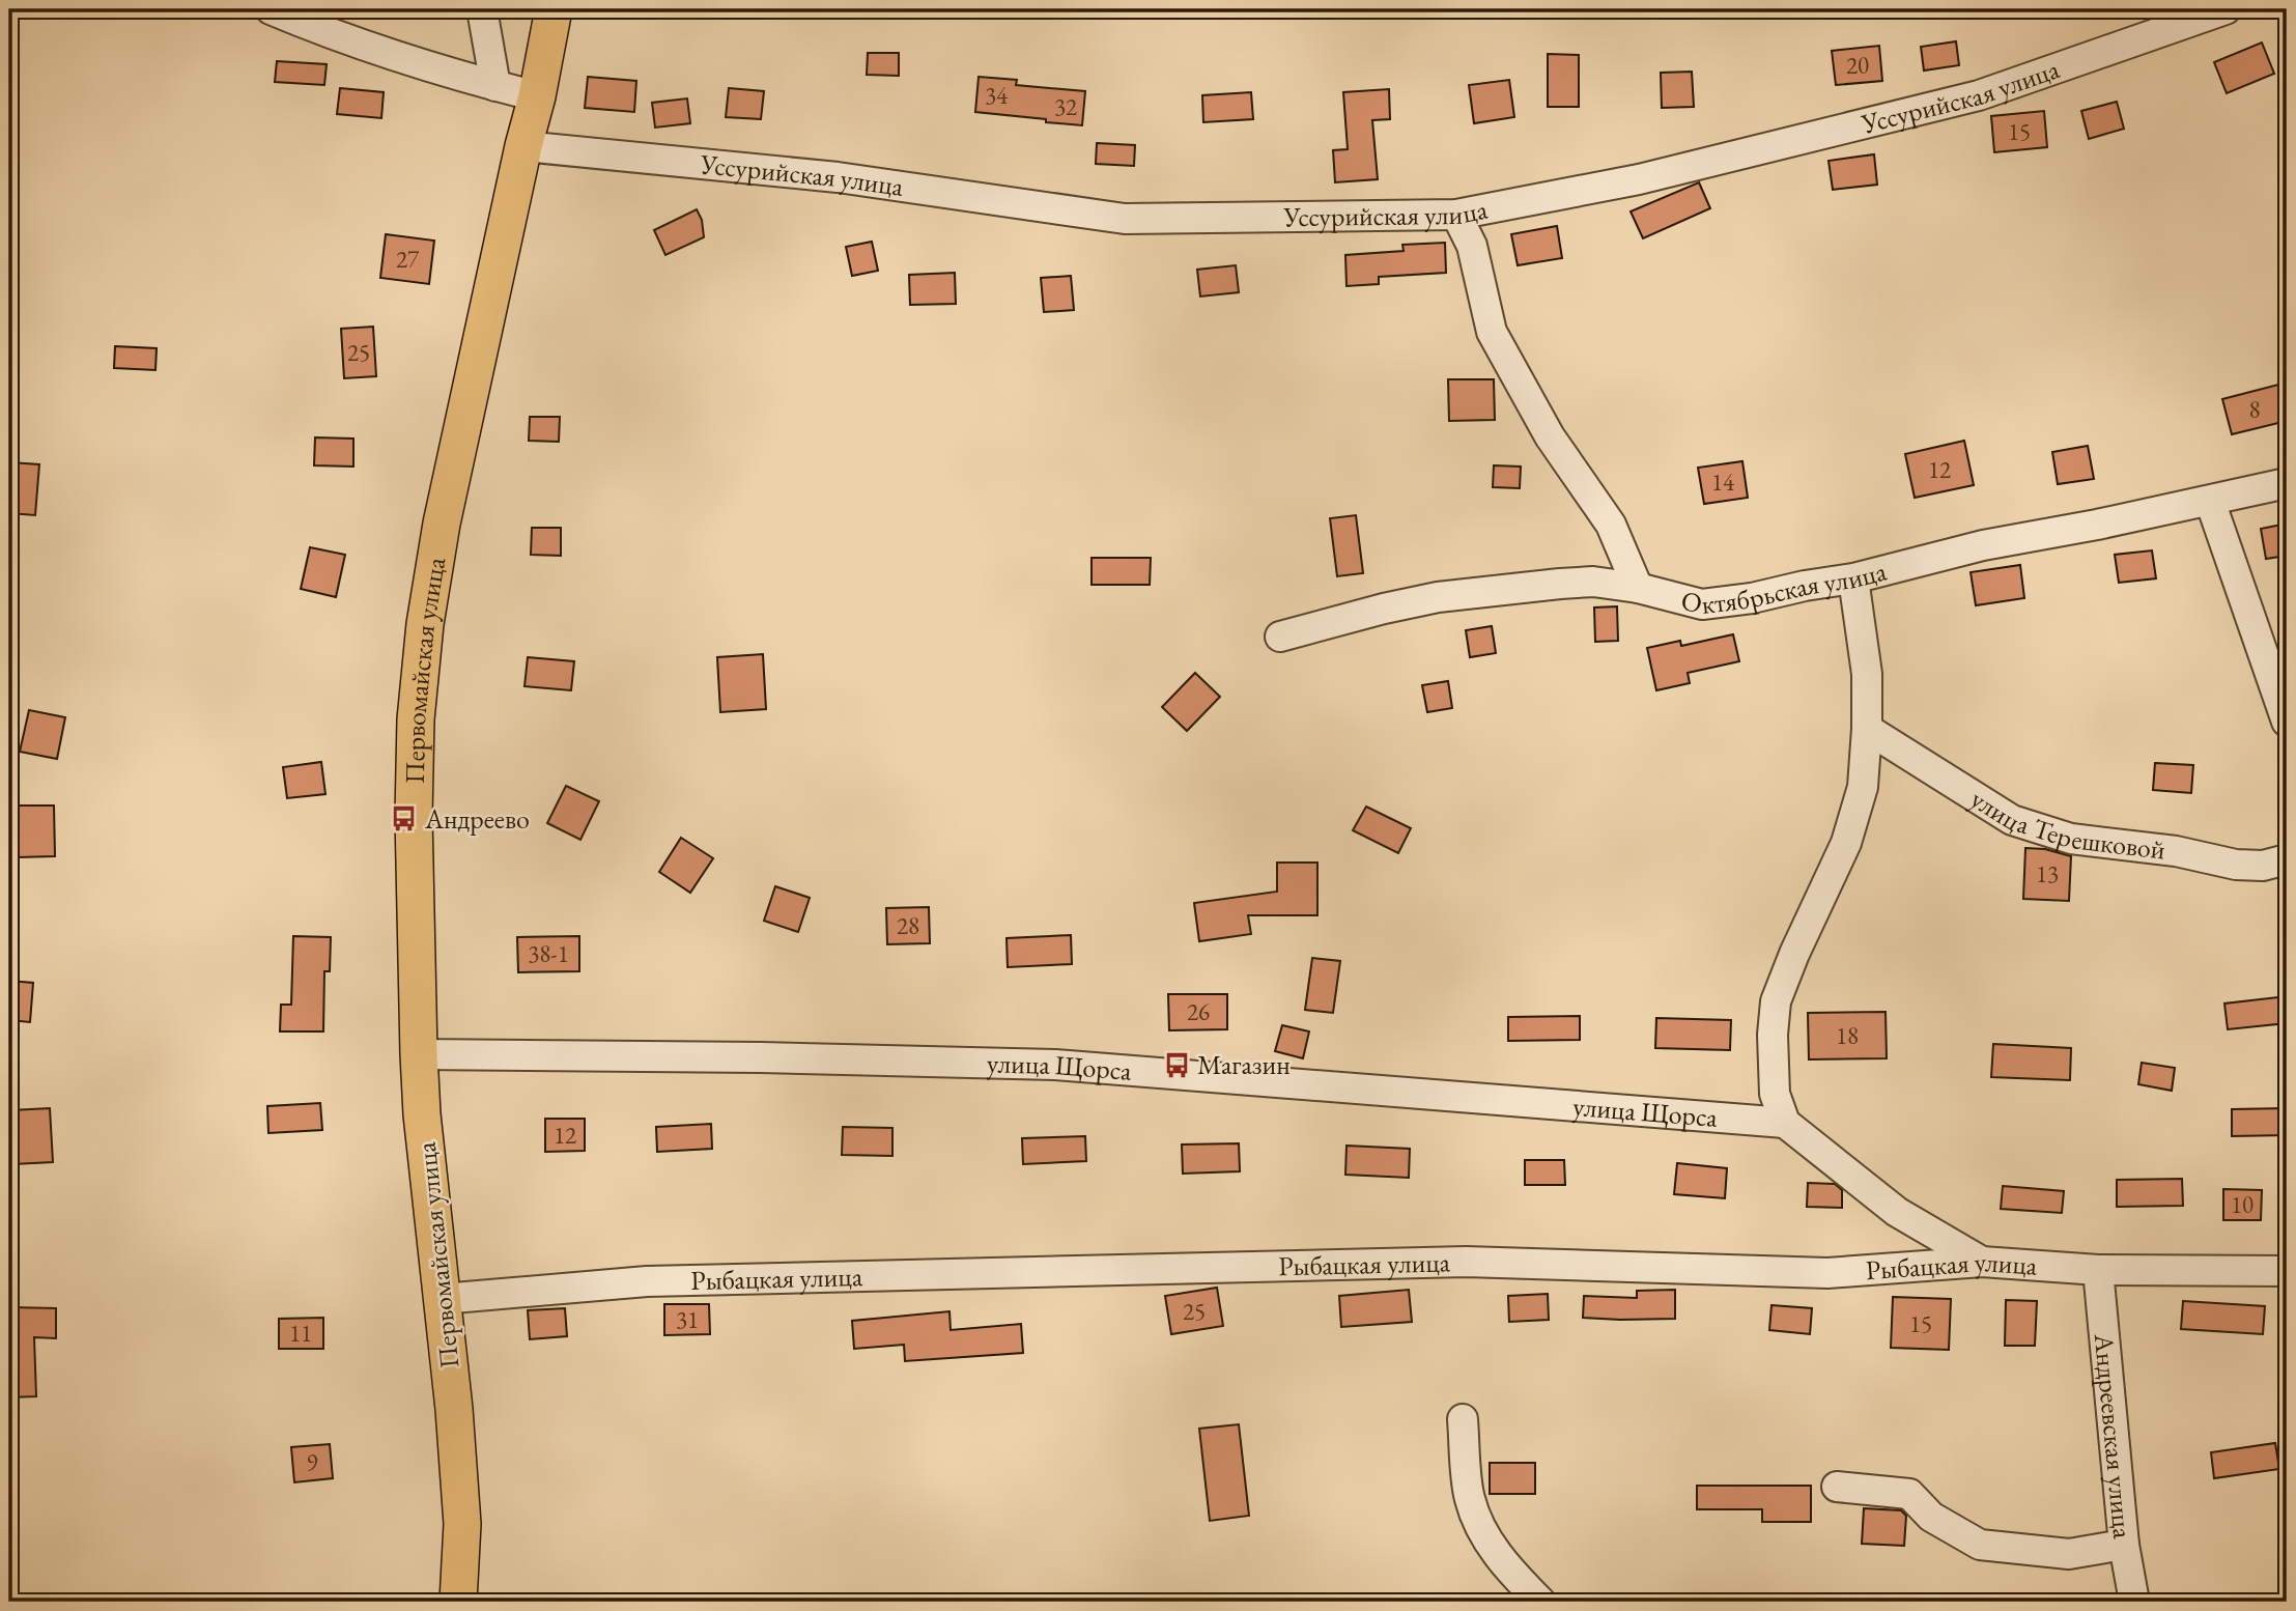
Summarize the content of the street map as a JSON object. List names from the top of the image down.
{
  "streets": {
    "main road": ["Первомайская улица"],
    "street": [
      "Уссурийская улица",
      "Октябрьская улица",
      "улица Терешковой",
      "улица Щорса",
      "Рыбацкая улица",
      "Андреевская улица"
    ]
  },
  "crossings": [
    ["Уссурийская улица", "Первомайская улица"],
    ["Первомайская улица", "улица Щорса"],
    ["Первомайская улица", "Рыбацкая улица"],
    ["Рыбацкая улица", "Андреевская улица"]
  ],
  "places": {
    "bus stop": ["Андреево", "Магазин"]
  },
  "house_numbers": [
    "20",
    "34",
    "32",
    "15",
    "27",
    "25",
    "8",
    "12",
    "14",
    "13",
    "28",
    "38-1",
    "26",
    "18",
    "12",
    "10",
    "25",
    "31",
    "15",
    "11",
    "9"
  ]
}
